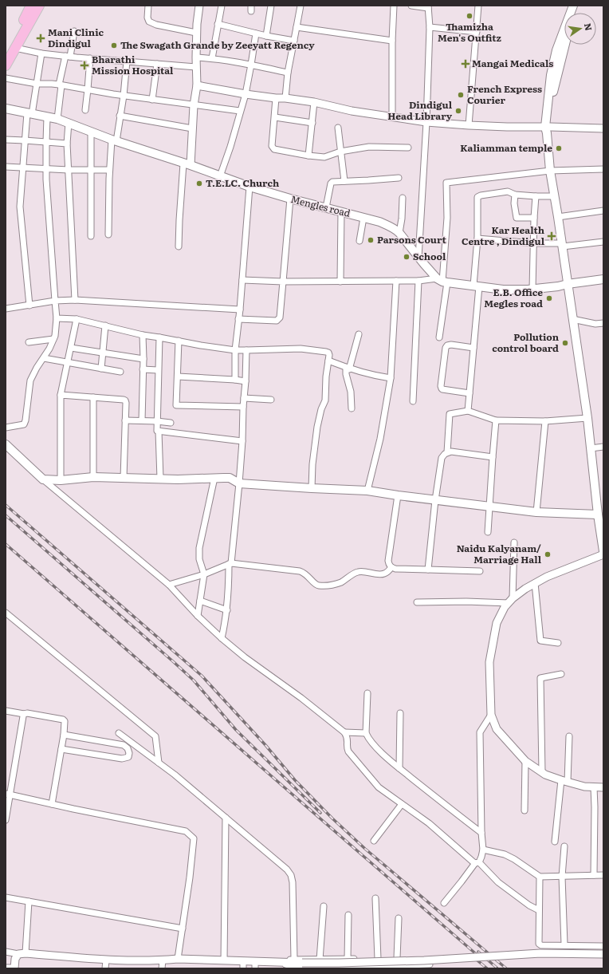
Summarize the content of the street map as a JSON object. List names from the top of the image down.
{
  "streets": {
    "main road": ["Mengles road"]
  },
  "places": {
    "other": [
      "Thamizha Men's Outfitz",
      "The Swagath Grande by Zeeyatt Regency",
      "French Express Courier",
      "Dindigul Head Library",
      "Kaliamman temple",
      "T.E.LC. Church",
      "Parsons Court",
      "School",
      "E.B. Office Megles road",
      "Pollution control board",
      "Naidu Kalyanam/ Marriage Hall"
    ],
    "health": [
      "Mani Clinic Dindigul",
      "Mangai Medicals",
      "Bharathi Mission Hospital",
      "Kar Health Centre , Dindigul"
    ]
  },
  "north": "right"
}
